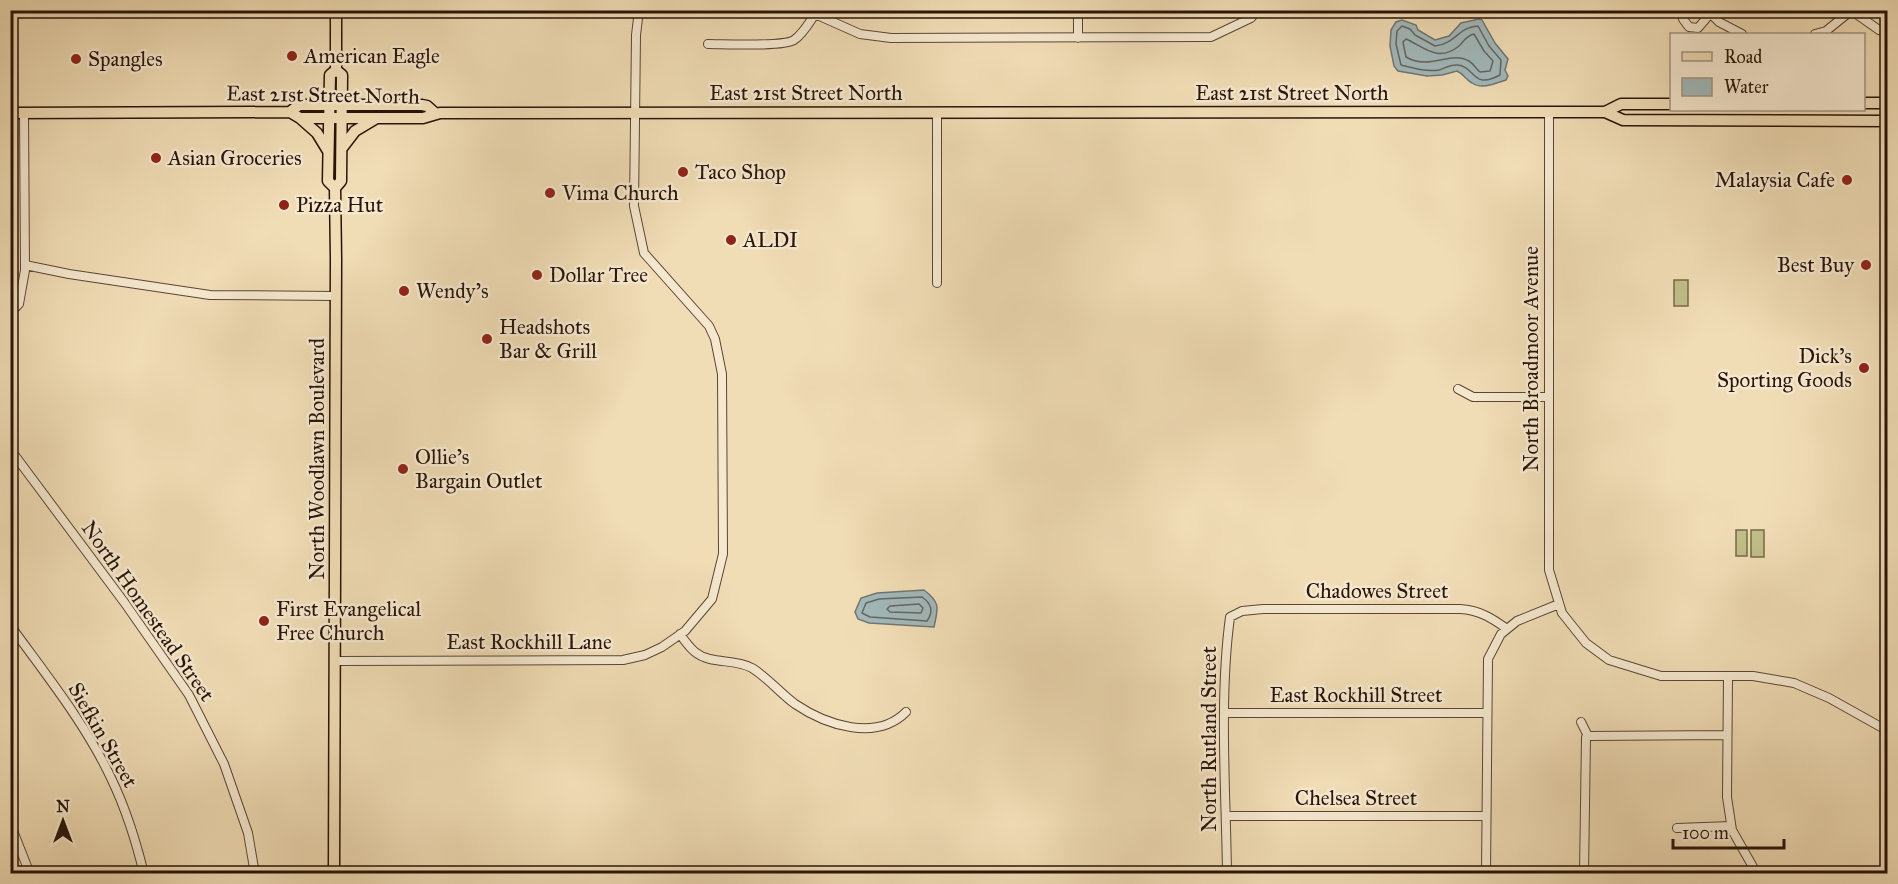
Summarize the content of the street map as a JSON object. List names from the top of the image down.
{
  "streets": {
    "main road": ["East 21st Street North", "North Woodlawn Boulevard"],
    "street": [
      "North Broadmoor Avenue",
      "Chadowes Street",
      "North Homestead Street",
      "East Rockhill Lane",
      "East Rockhill Street",
      "Siefkin Street",
      "North Rutland Street",
      "Chelsea Street"
    ]
  },
  "crossings": [
    ["East 21st Street North", "North Broadmoor Avenue"],
    ["East 21st Street North", "North Woodlawn Boulevard"],
    ["East 21st Street North", "East Rockhill Lane"],
    ["North Woodlawn Boulevard", "East Rockhill Lane"],
    ["Chadowes Street", "North Rutland Street"],
    ["East Rockhill Street", "North Rutland Street"],
    ["North Rutland Street", "Chelsea Street"]
  ],
  "places": [
    "American Eagle",
    "Spangles",
    "Asian Groceries",
    "Taco Shop",
    "Malaysia Cafe",
    "Vima Church",
    "Pizza Hut",
    "ALDI",
    "Best Buy",
    "Dollar Tree",
    "Wendy's",
    "Headshots Bar & Grill",
    "Dick's Sporting Goods",
    "Ollie's Bargain Outlet",
    "First Evangelical Free Church"
  ],
  "legend": ["Road", "Water"],
  "scale_bar": "100 m",
  "north": "top"
}
